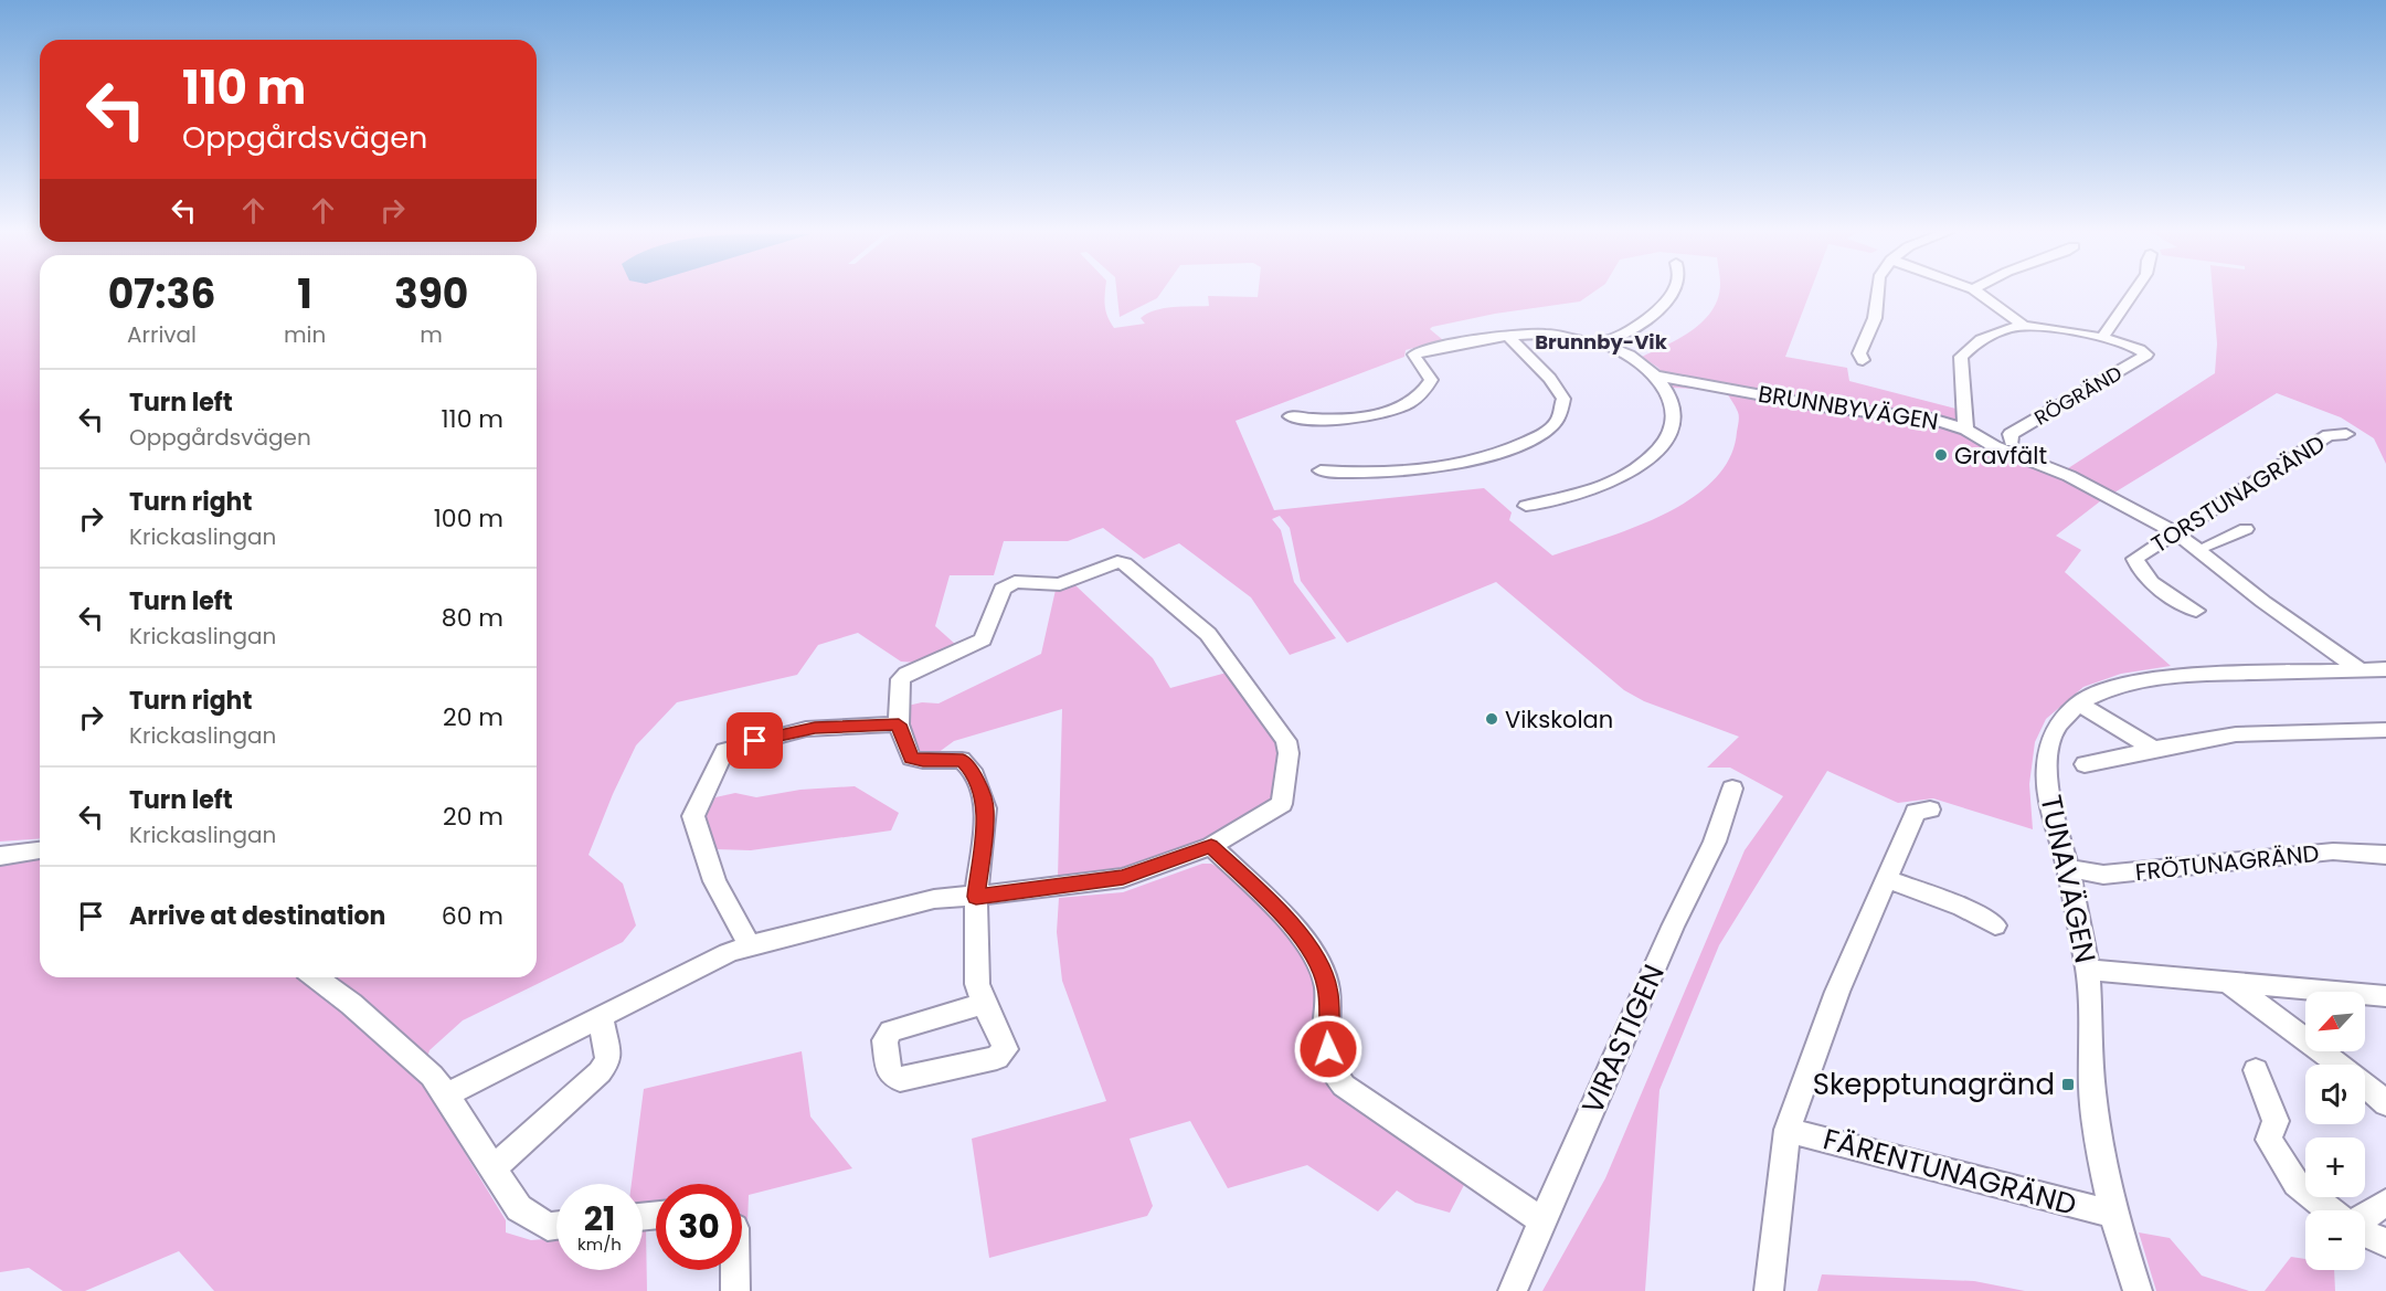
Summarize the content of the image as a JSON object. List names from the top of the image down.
{
  "streets": {
    "street": [
      "RÖGRÄND",
      "BRUNNBYVÄGEN",
      "TORSTUNAGRÄND",
      "FRÖTUNAGRÄND",
      "TUNAVÄGEN",
      "VIRASTIGEN",
      "FÄRENTUNAGRÄND"
    ]
  },
  "crossings": [
    ["BRUNNBYVÄGEN", "TORSTUNAGRÄND"],
    ["BRUNNBYVÄGEN", "TUNAVÄGEN"],
    ["FRÖTUNAGRÄND", "TUNAVÄGEN"],
    ["TUNAVÄGEN", "FÄRENTUNAGRÄND"]
  ],
  "districts": ["Brunnby-Vik"],
  "places": {
    "other": ["Gravfält", "Vikskolan"],
    "transit": ["Skepptunagränd"]
  },
  "north": "bottom left",
  "page": {
    "turn": ["110 m", "Oppgårdsvägen"],
    "eta": [
      "07:36",
      "Arrival",
      "1",
      "min",
      "390",
      "m"
    ],
    "list": [
      {
        "name": "Turn left",
        "note": "Oppgårdsvägen",
        "value": "110 m"
      },
      {
        "name": "Turn right",
        "note": "Krickaslingan",
        "value": "100 m"
      },
      {
        "name": "Turn left",
        "note": "Krickaslingan",
        "value": "80 m"
      },
      {
        "name": "Turn right",
        "note": "Krickaslingan",
        "value": "20 m"
      },
      {
        "name": "Turn left",
        "note": "Krickaslingan",
        "value": "20 m"
      },
      {
        "name": "Arrive at destination",
        "value": "60 m"
      }
    ],
    "map_buttons": ["+", "−"],
    "speed": "21 km/h",
    "limit": "30"
  }
}
